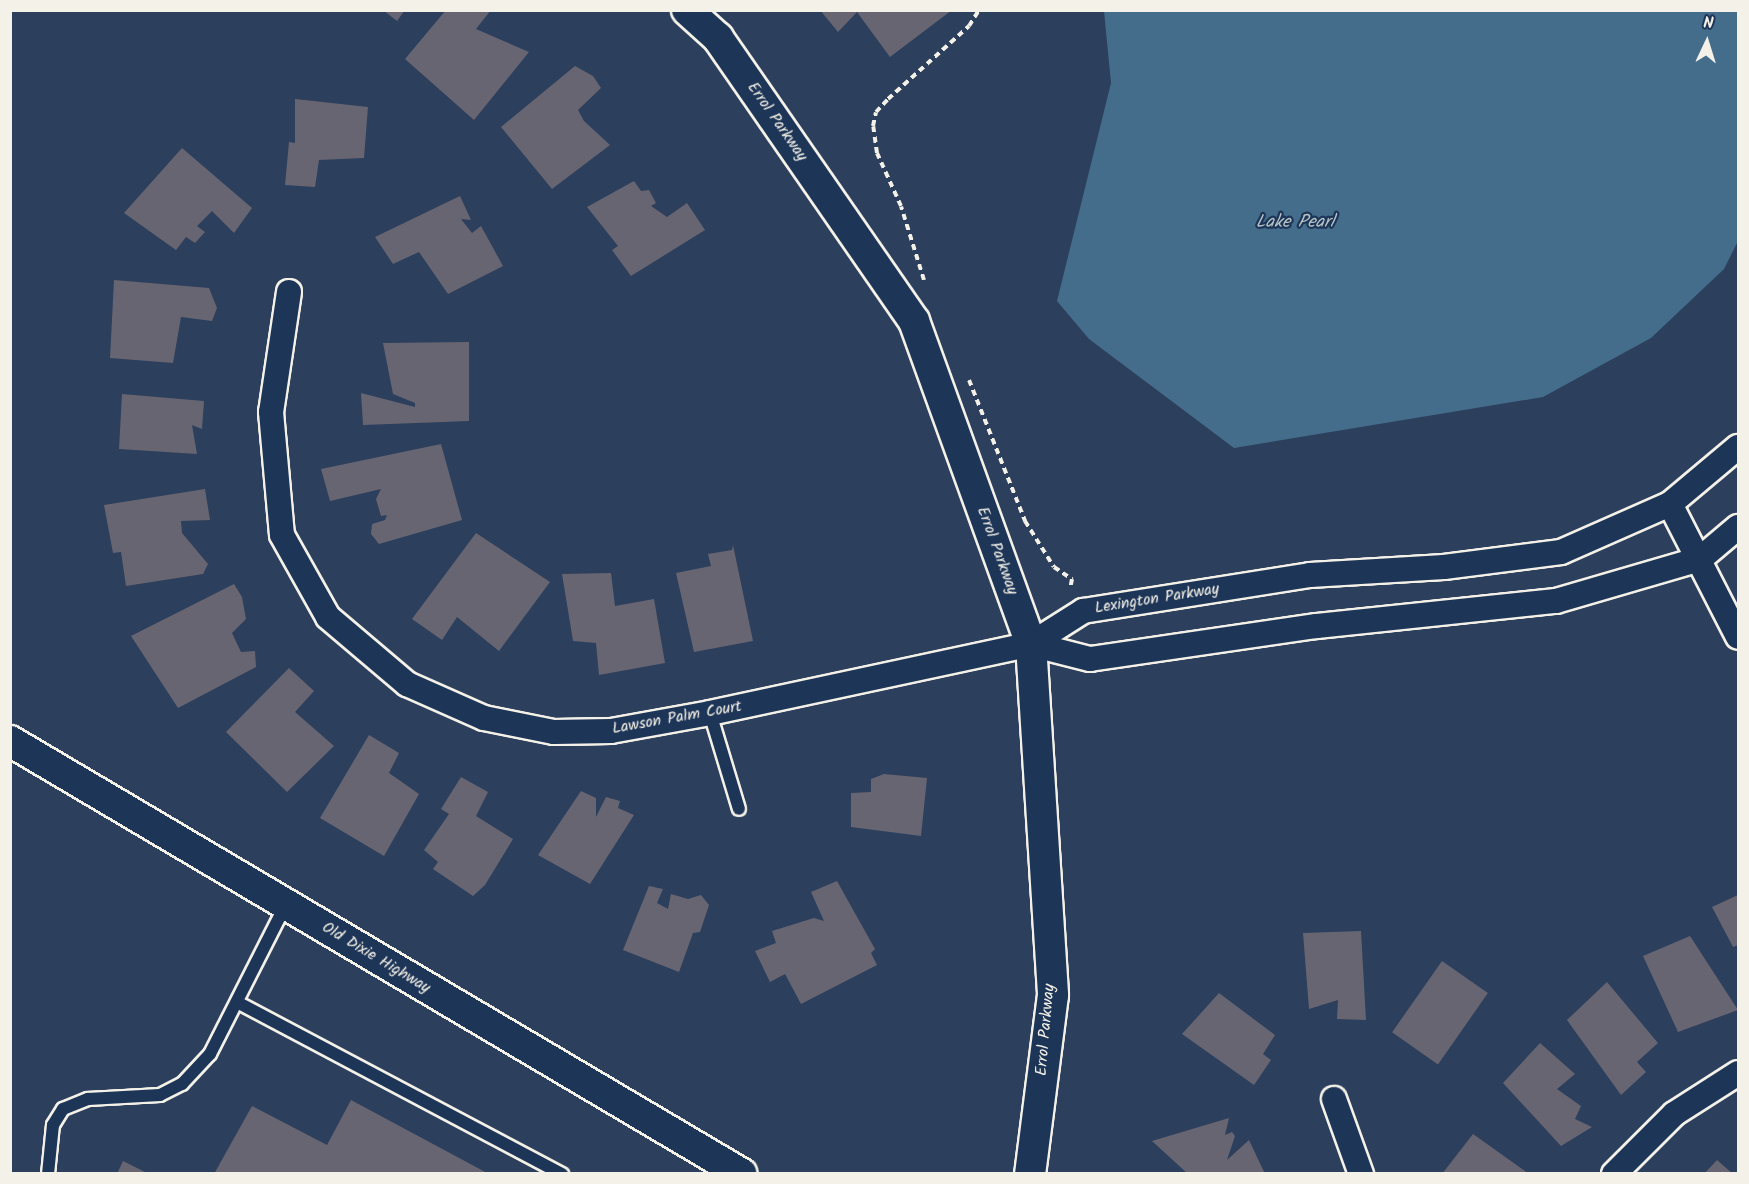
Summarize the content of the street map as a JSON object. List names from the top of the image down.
{
  "streets": {
    "street": [
      "Errol Parkway",
      "Lexington Parkway",
      "Lawson Palm Court",
      "Old Dixie Highway"
    ]
  },
  "crossings": [
    ["Errol Parkway", "Lexington Parkway"],
    ["Errol Parkway", "Lawson Palm Court"],
    ["Lexington Parkway", "Lawson Palm Court"]
  ],
  "water": ["Lake Pearl"],
  "north": "top"
}
